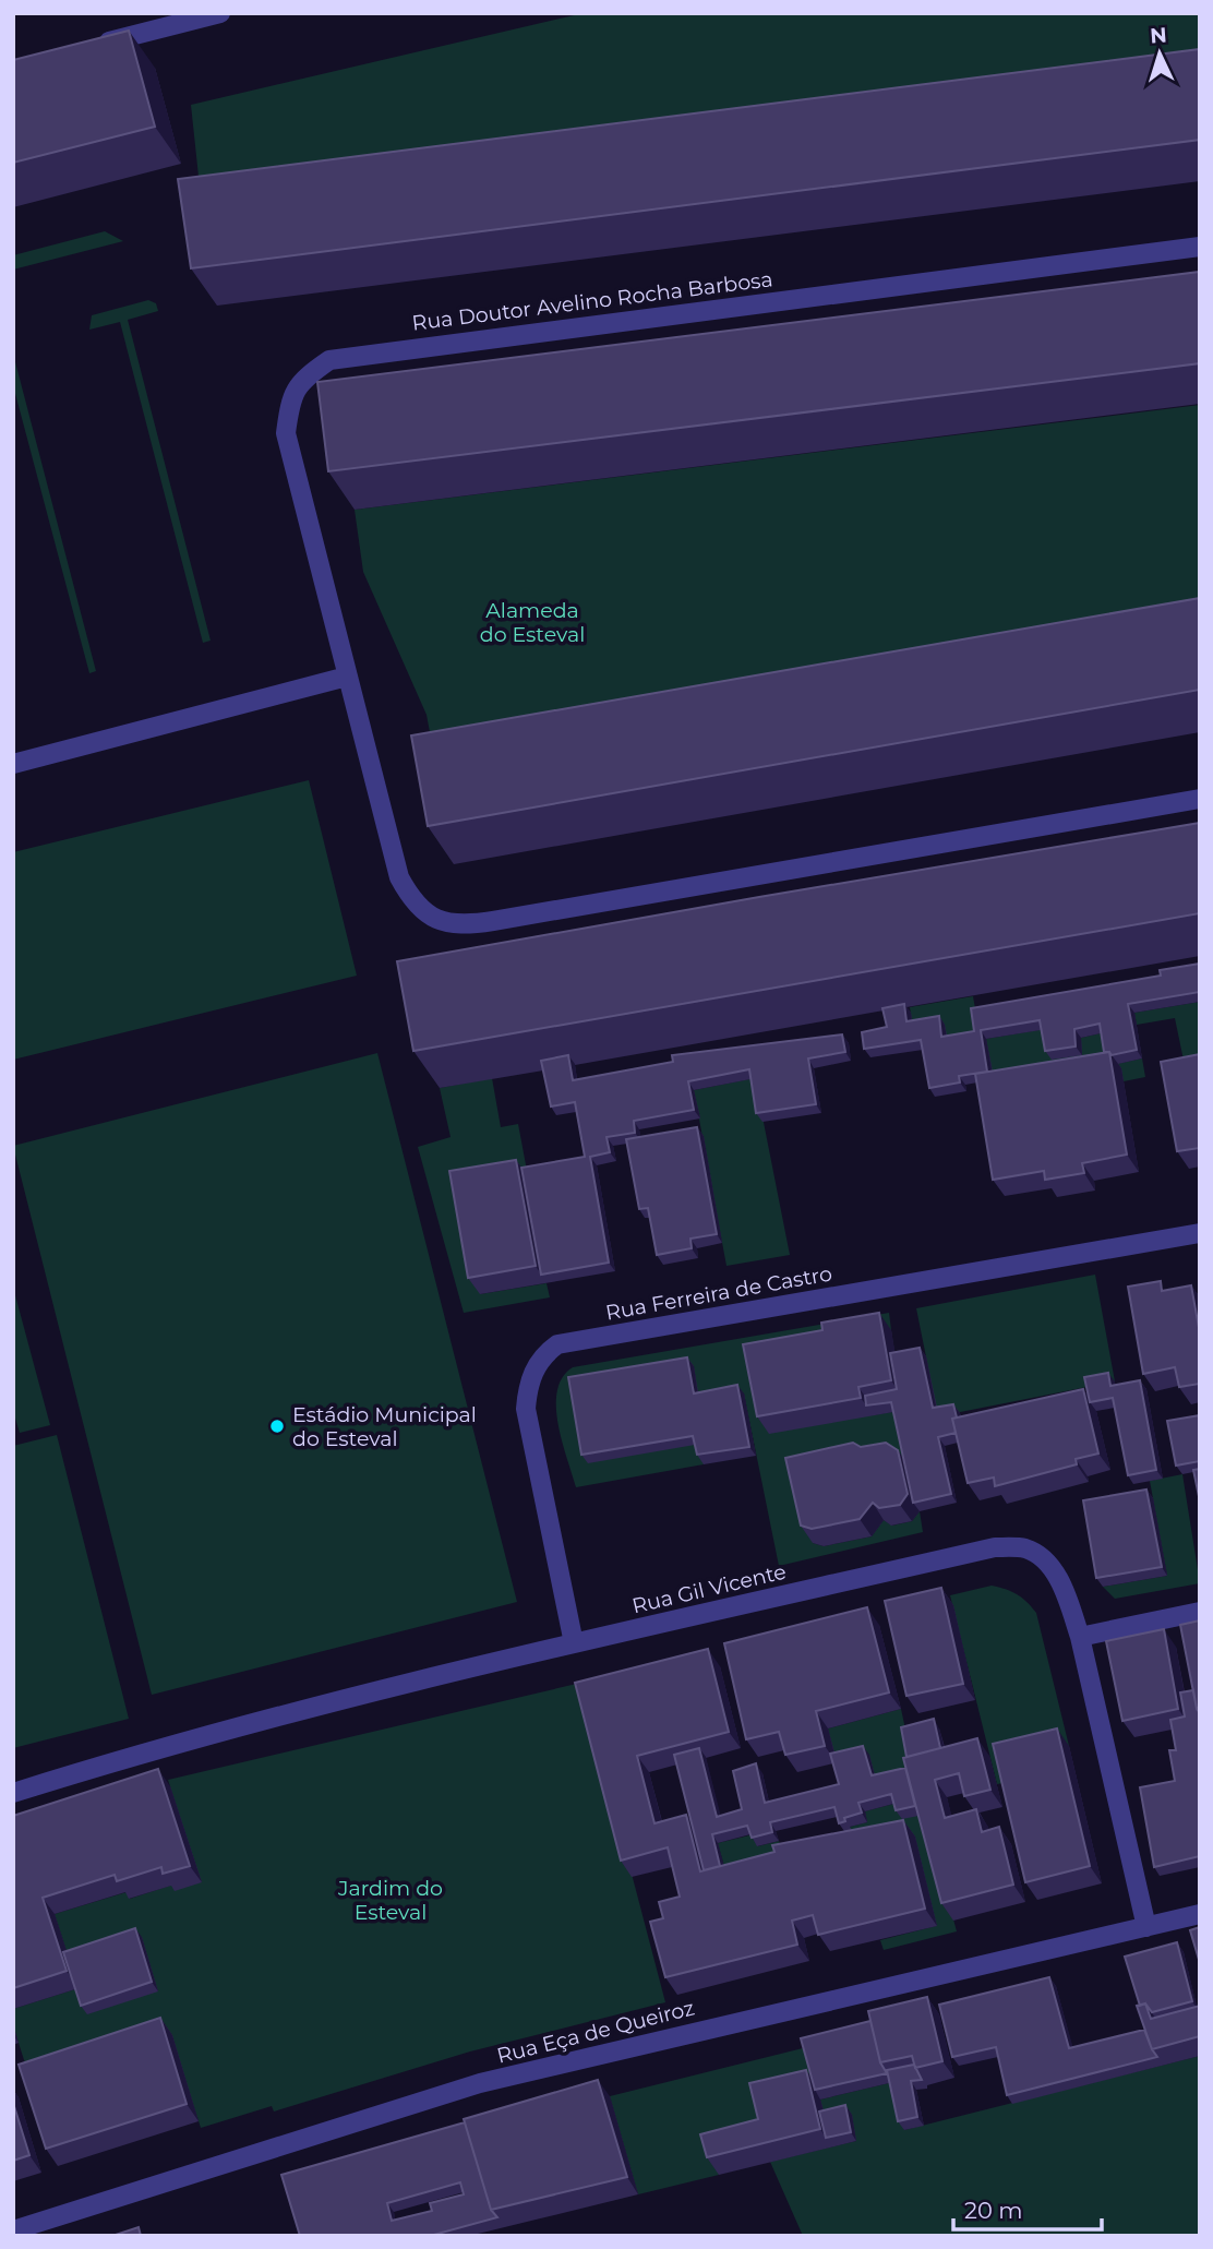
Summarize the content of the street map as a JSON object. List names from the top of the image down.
{
  "streets": {
    "street": [
      "Rua Doutor Avelino Rocha Barbosa",
      "Rua Ferreira de Castro",
      "Rua Gil Vicente",
      "Rua Eça de Queiroz"
    ]
  },
  "crossings": [
    ["Rua Ferreira de Castro", "Rua Gil Vicente"],
    ["Rua Gil Vicente", "Rua Eça de Queiroz"]
  ],
  "parks": ["Alameda do Esteval", "Jardim do Esteval"],
  "places": ["Estádio Municipal do Esteval"],
  "scale_bar": "20 m",
  "north": "top"
}
